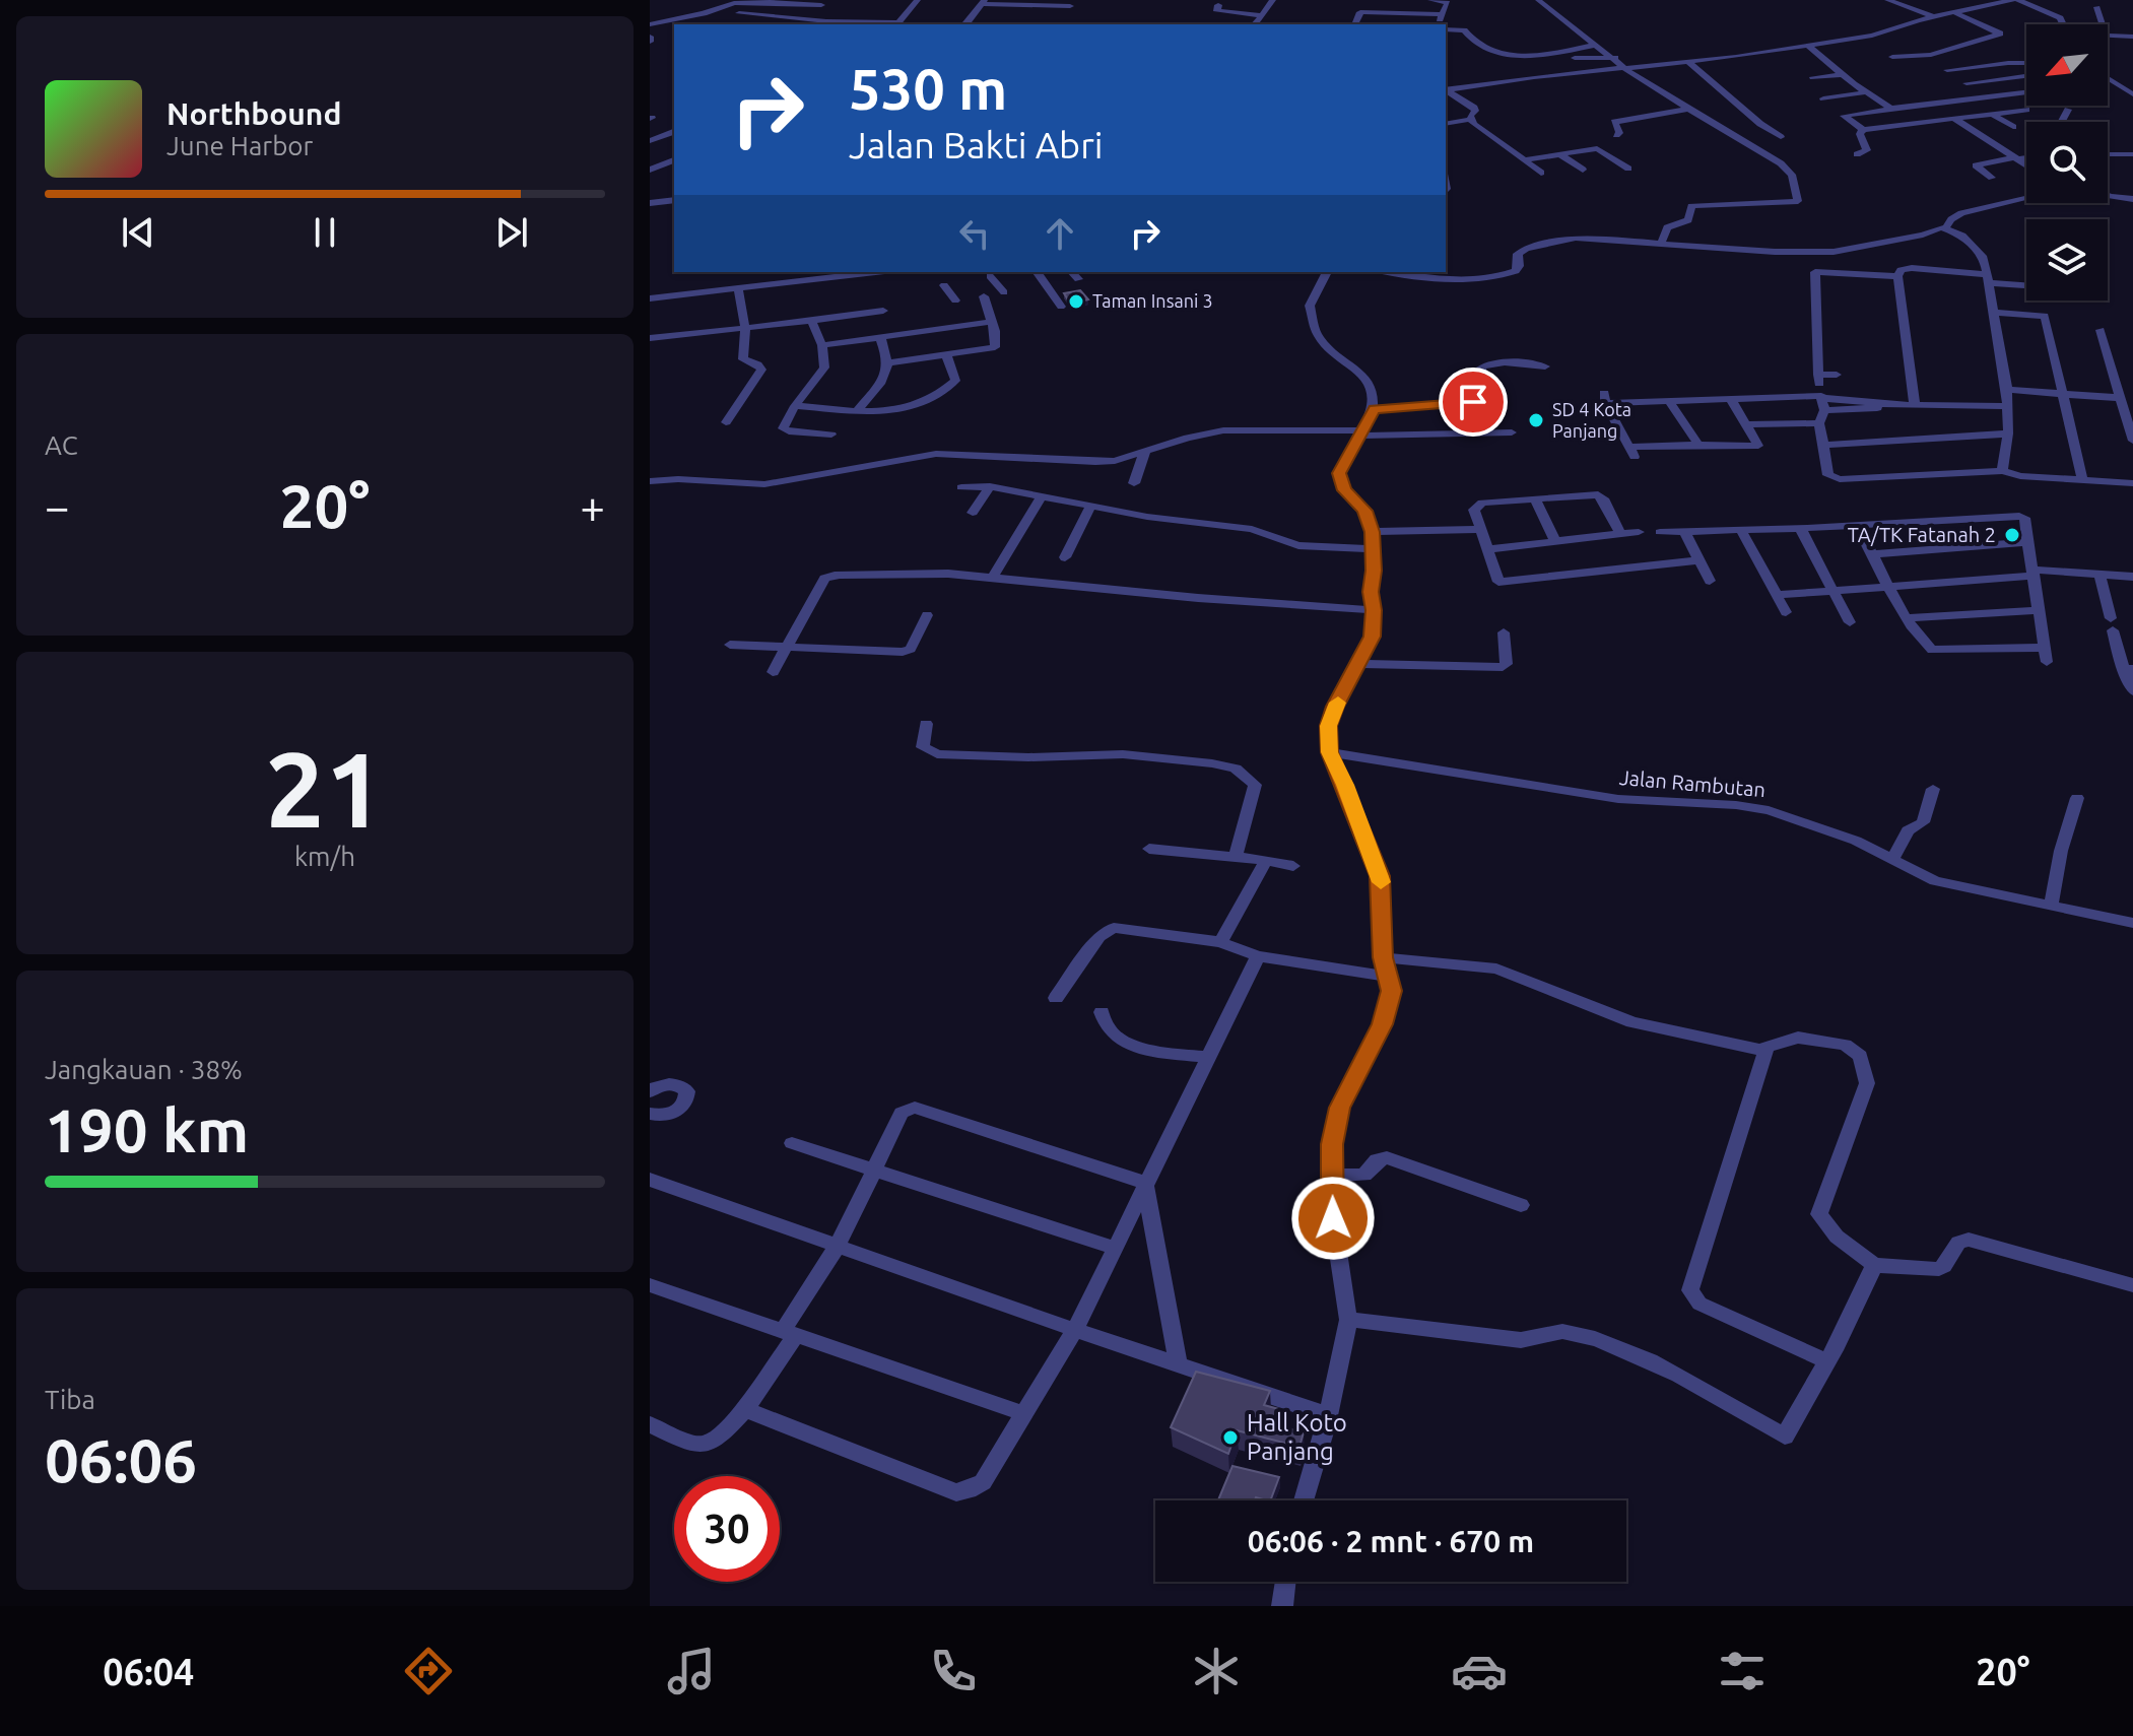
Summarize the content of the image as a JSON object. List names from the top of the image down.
{
  "streets": {
    "street": ["Jalan Rambutan"]
  },
  "places": [
    "Taman Insani 3",
    "SD 4 Kota Panjang",
    "TA/TK Fatanah 2",
    "Hall Koto Panjang"
  ],
  "north": "bottom left",
  "page": {
    "turn": ["530 m", "Jalan Bakti Abri"],
    "song": ["Northbound", "June Harbor"],
    "tile": [
      "AC",
      ["21", "km/h"],
      ["Jangkauan · 38%", "190 km"],
      ["Tiba", "06:06"]
    ],
    "heat": ["−", "20°", "+"],
    "limit": "30",
    "trip": "06:06 · 2 mnt · 670 m",
    "tabs": ["06:04", "20°"]
  }
}
